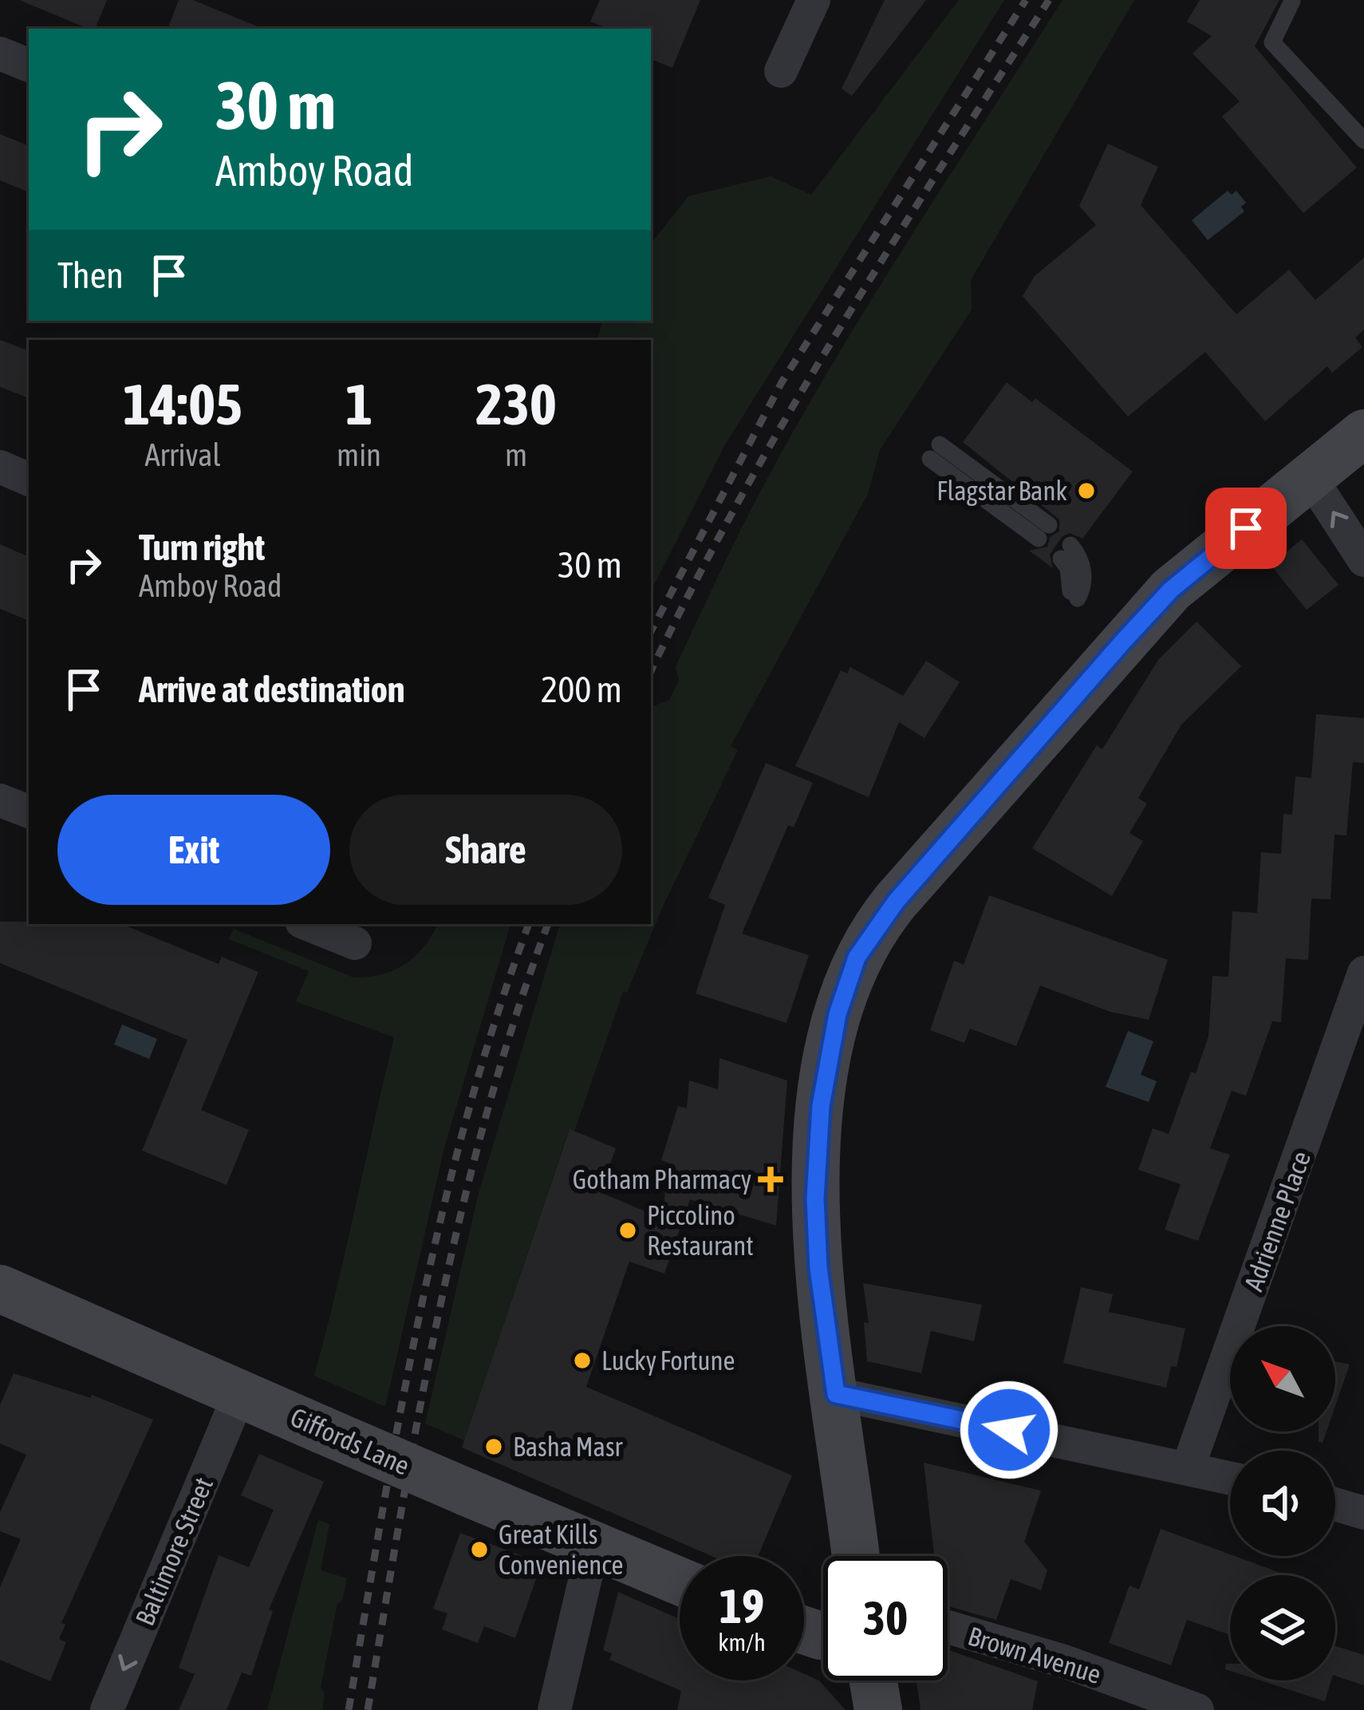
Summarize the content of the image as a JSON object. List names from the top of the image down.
{
  "streets": {
    "main road": ["Giffords Lane"],
    "street": ["Adrienne Place", "Baltimore Street", "Brown Avenue"]
  },
  "crossings": [
    ["Giffords Lane", "Baltimore Street"]
  ],
  "one_way": ["Baltimore Street"],
  "places": {
    "other": [
      "Flagstar Bank",
      "Piccolino Restaurant",
      "Lucky Fortune",
      "Basha Masr",
      "Great Kills Convenience"
    ],
    "health": ["Gotham Pharmacy"]
  },
  "north": "top left",
  "page": {
    "turn": ["30 m", "Amboy Road"],
    "then": "Then",
    "eta": [
      "14:05",
      "Arrival",
      "1",
      "min",
      "230",
      "m"
    ],
    "list": [
      {
        "name": "Turn right",
        "note": "Amboy Road",
        "value": "30 m"
      },
      {
        "name": "Arrive at destination",
        "value": "200 m"
      }
    ],
    "buttons": ["Exit", "Share"],
    "speed": "19 km/h",
    "limit": "30"
  }
}
